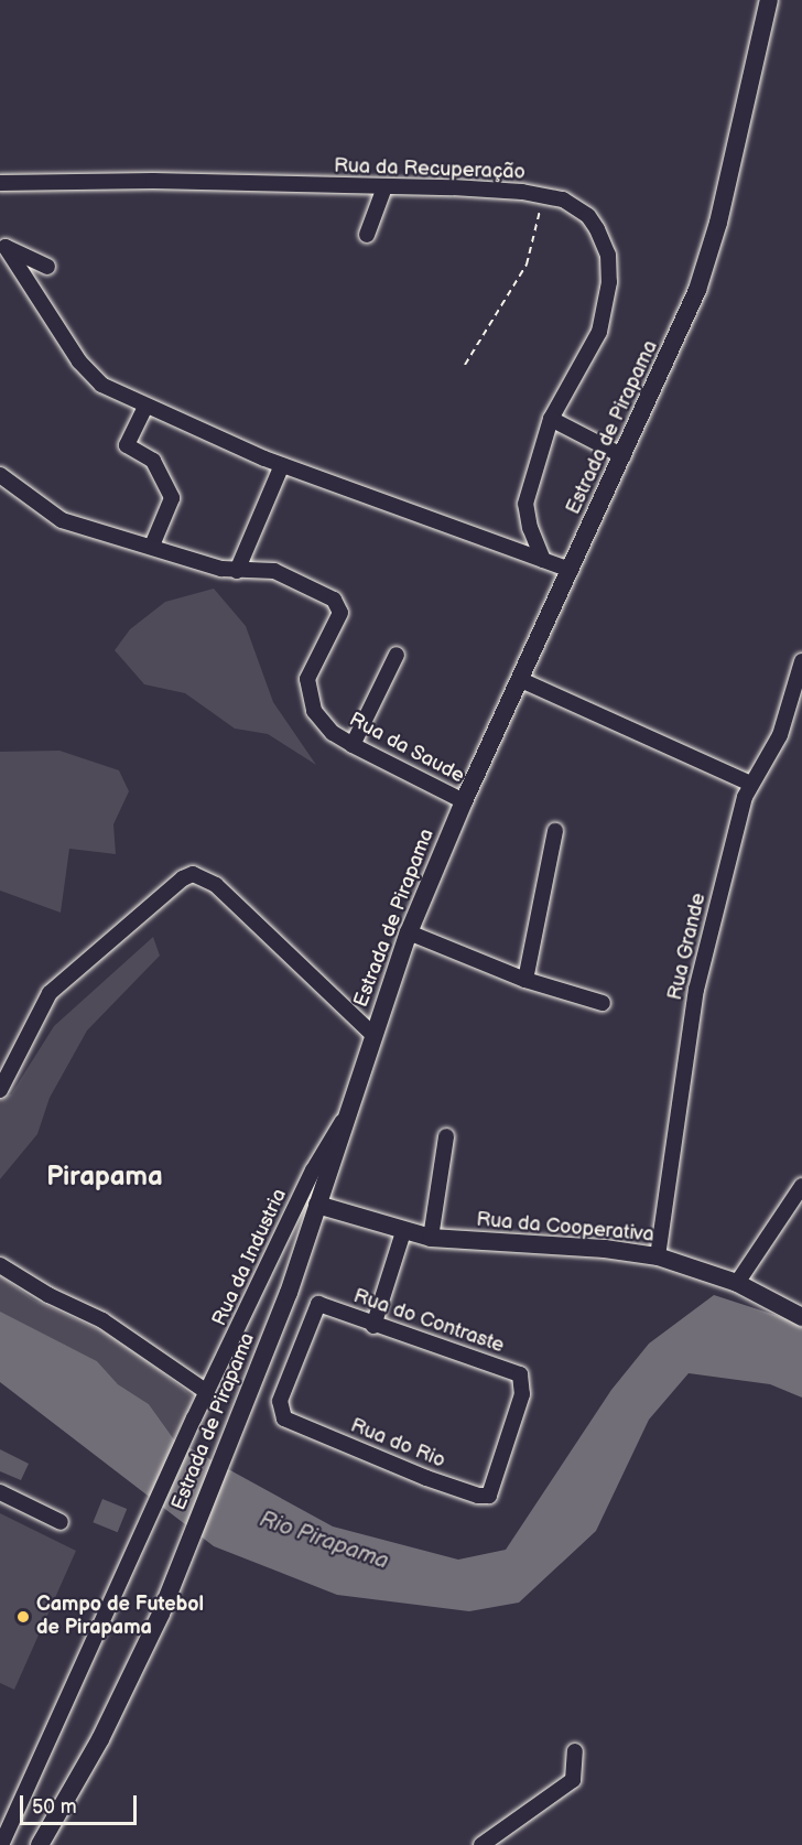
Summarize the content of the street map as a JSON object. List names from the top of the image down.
{
  "streets": {
    "street": [
      "Rua da Recuperação",
      "Estrada de Pirapama",
      "Rua da Saude",
      "Rua Grande",
      "Rua da Cooperativa",
      "Rua da Industria",
      "Rua do Contraste",
      "Rua do Rio"
    ]
  },
  "crossings": [
    ["Estrada de Pirapama", "Rua da Saude"],
    ["Estrada de Pirapama", "Rua da Cooperativa"],
    ["Estrada de Pirapama", "Rua da Industria"],
    ["Rua Grande", "Rua da Cooperativa"],
    ["Rua da Cooperativa", "Rua da Industria"],
    ["Rua do Contraste", "Rua do Rio"]
  ],
  "districts": ["Pirapama"],
  "water": ["Rio Pirapama"],
  "places": ["Campo de Futebol de Pirapama"],
  "scale_bar": "50 m"
}
